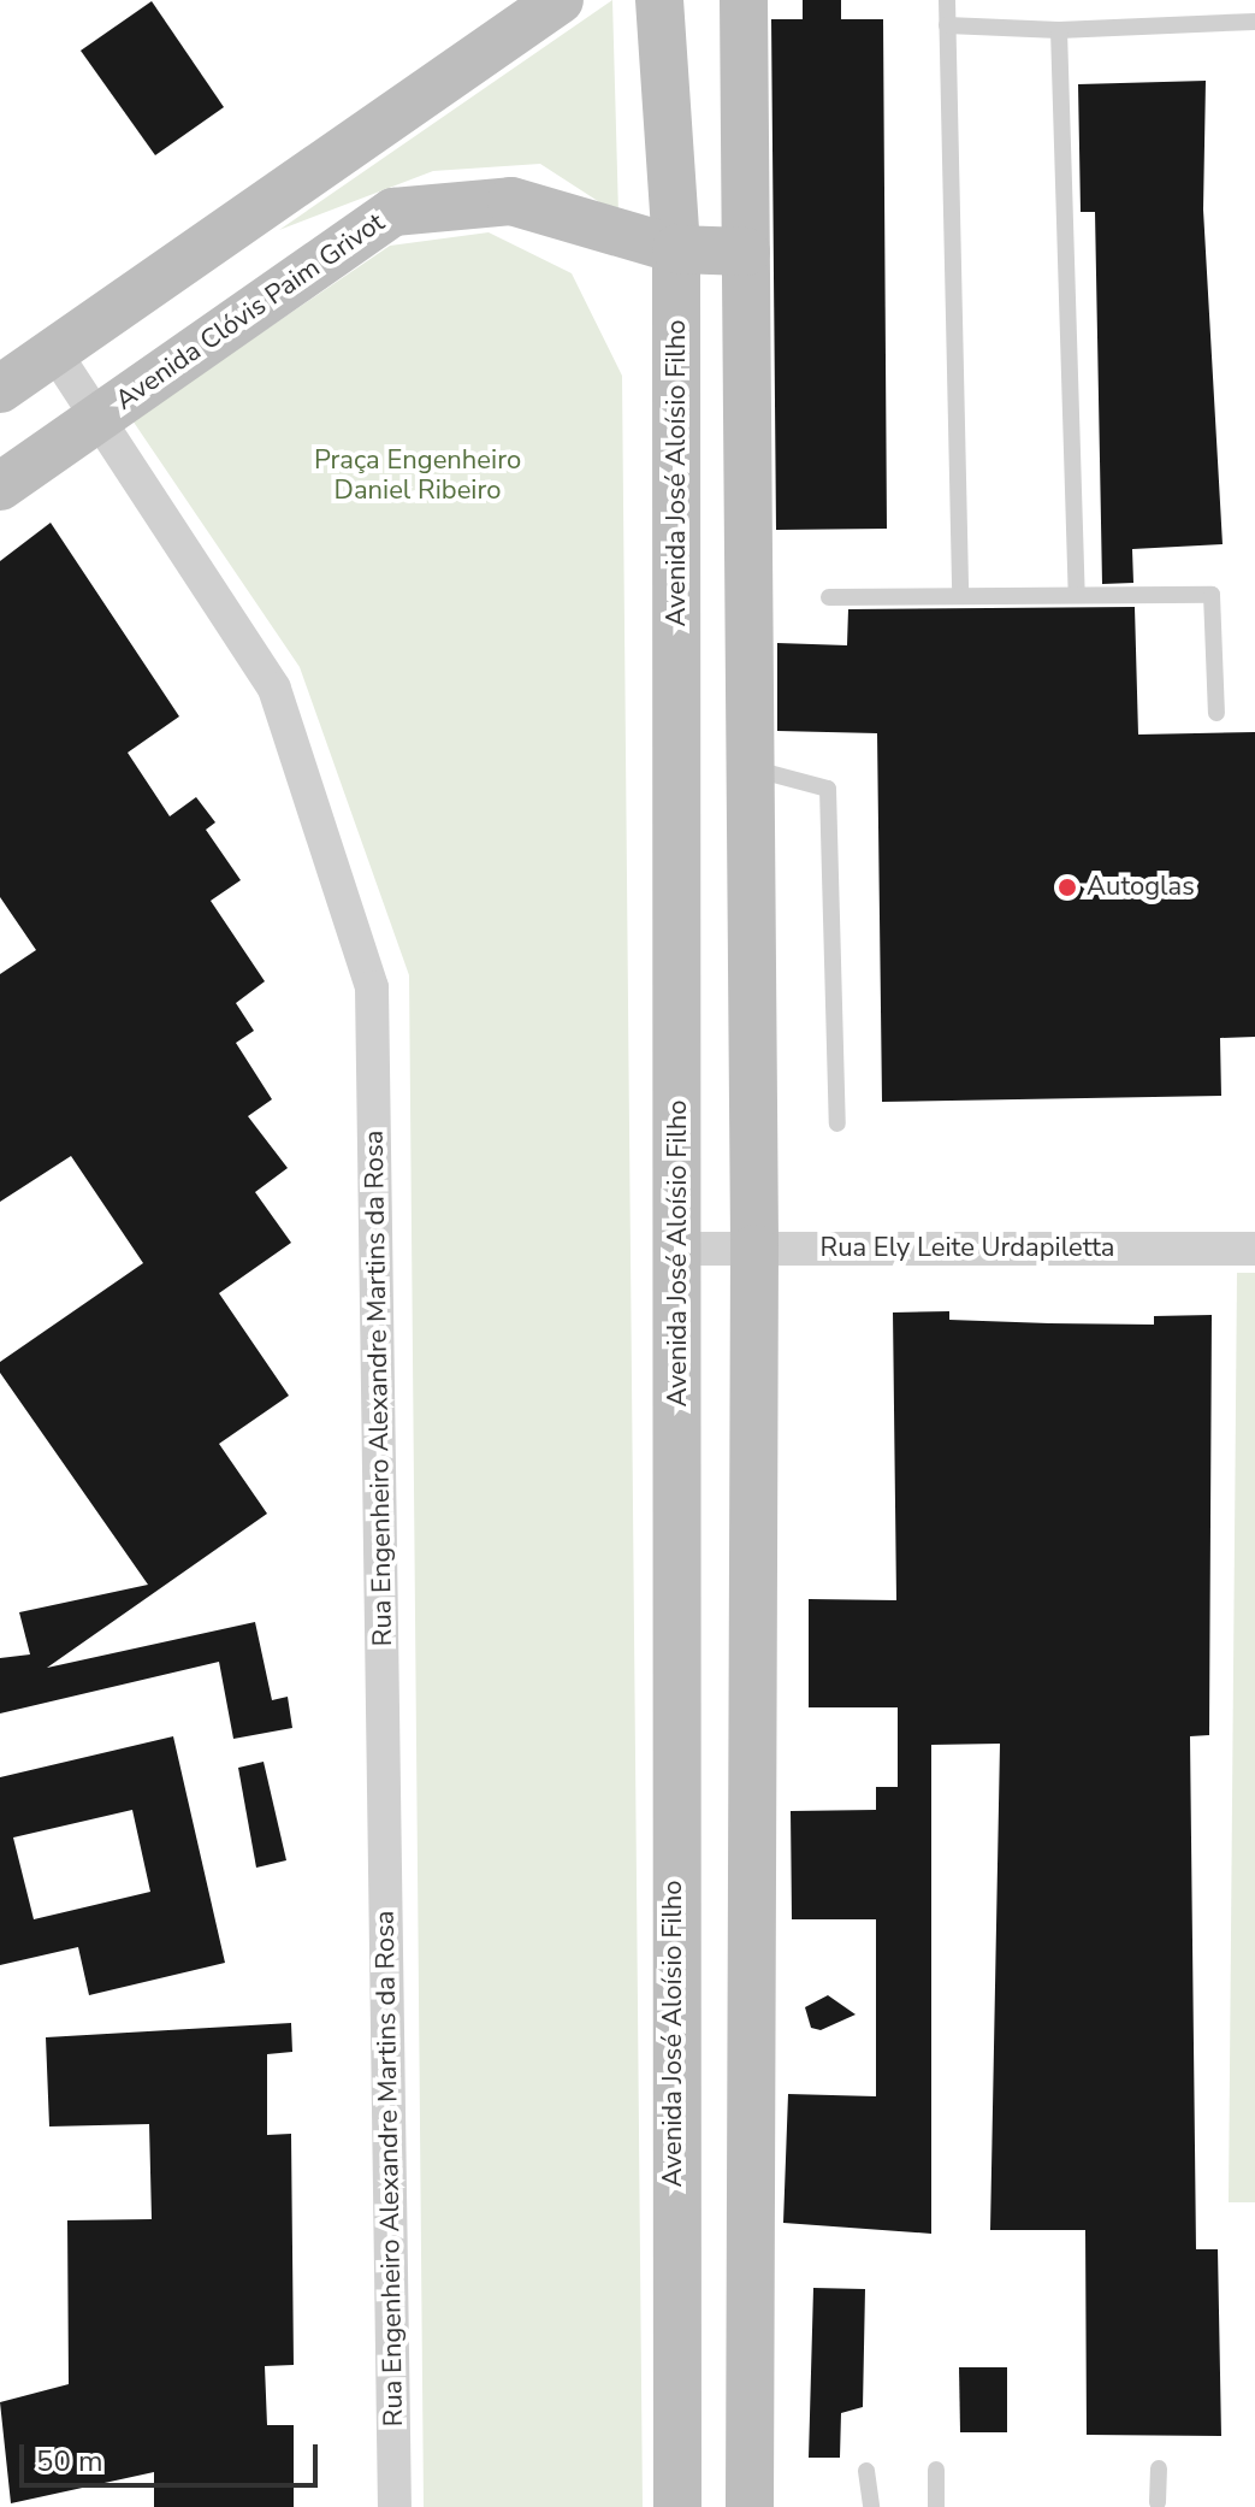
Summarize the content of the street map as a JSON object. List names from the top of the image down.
{
  "streets": {
    "street": [
      "Avenida Clóvis Paim Grivot",
      "Avenida José Aloísio Filho",
      "Rua Ely Leite Urdapiletta",
      "Rua Engenheiro Alexandre Martins da Rosa"
    ]
  },
  "crossings": [
    ["Avenida Clóvis Paim Grivot", "Avenida José Aloísio Filho"],
    ["Avenida Clóvis Paim Grivot", "Rua Engenheiro Alexandre Martins da Rosa"],
    ["Avenida José Aloísio Filho", "Rua Ely Leite Urdapiletta"]
  ],
  "parks": ["Praça Engenheiro Daniel Ribeiro"],
  "places": ["Autoglas"],
  "scale_bar": "50 m"
}
